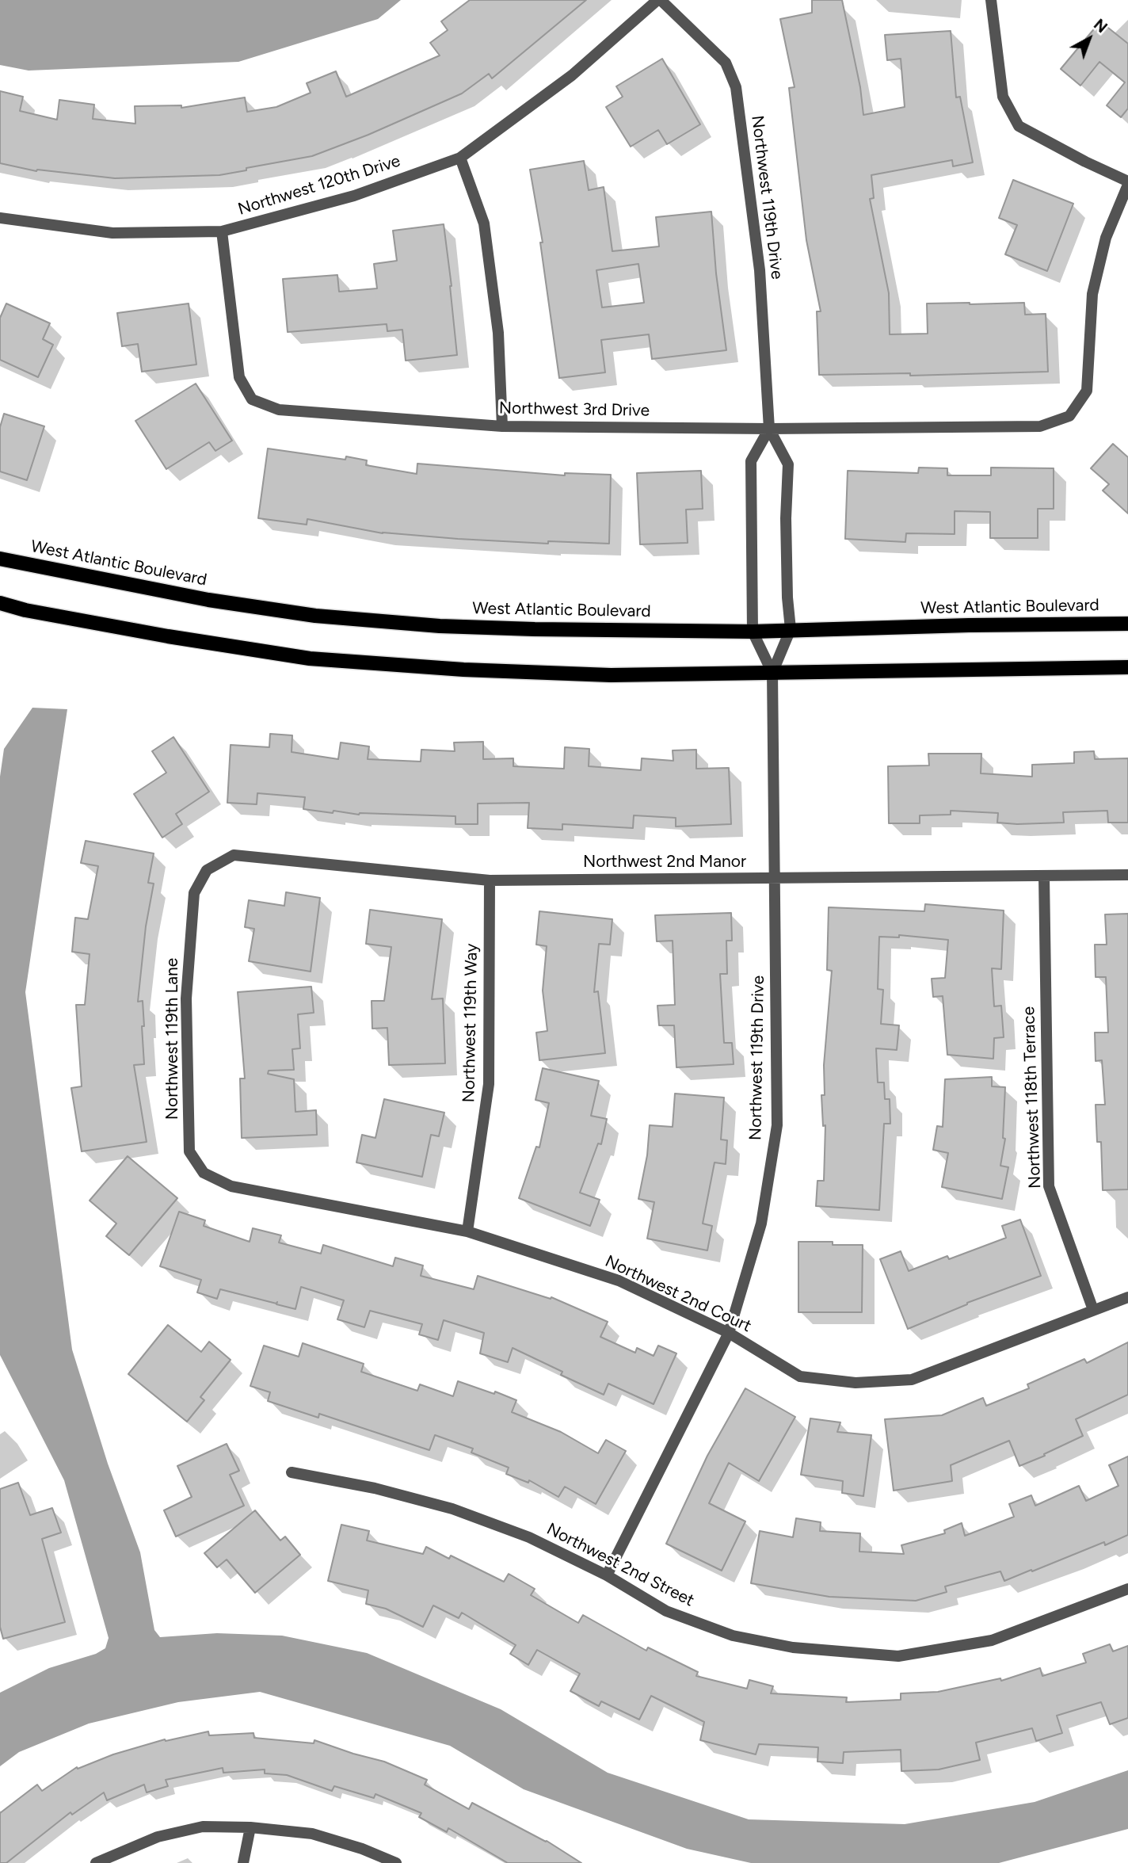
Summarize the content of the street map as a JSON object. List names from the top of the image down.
{
  "streets": {
    "main road": ["West Atlantic Boulevard"],
    "street": [
      "Northwest 120th Drive",
      "Northwest 119th Drive",
      "Northwest 3rd Drive",
      "Northwest 2nd Manor",
      "Northwest 119th Way",
      "Northwest 119th Lane",
      "Northwest 118th Terrace",
      "Northwest 2nd Court",
      "Northwest 2nd Street"
    ]
  },
  "crossings": [
    ["Northwest 120th Drive", "Northwest 119th Drive"],
    ["Northwest 120th Drive", "Northwest 3rd Drive"],
    ["Northwest 119th Drive", "Northwest 3rd Drive"],
    ["Northwest 119th Drive", "West Atlantic Boulevard"],
    ["Northwest 119th Drive", "Northwest 2nd Manor"],
    ["Northwest 119th Drive", "Northwest 2nd Court"],
    ["Northwest 119th Drive", "Northwest 2nd Street"],
    ["Northwest 2nd Manor", "Northwest 119th Way"],
    ["Northwest 2nd Manor", "Northwest 119th Lane"],
    ["Northwest 2nd Manor", "Northwest 118th Terrace"],
    ["Northwest 119th Way", "Northwest 2nd Court"],
    ["Northwest 119th Lane", "Northwest 2nd Court"],
    ["Northwest 118th Terrace", "Northwest 2nd Court"]
  ],
  "north": "top right"
}
